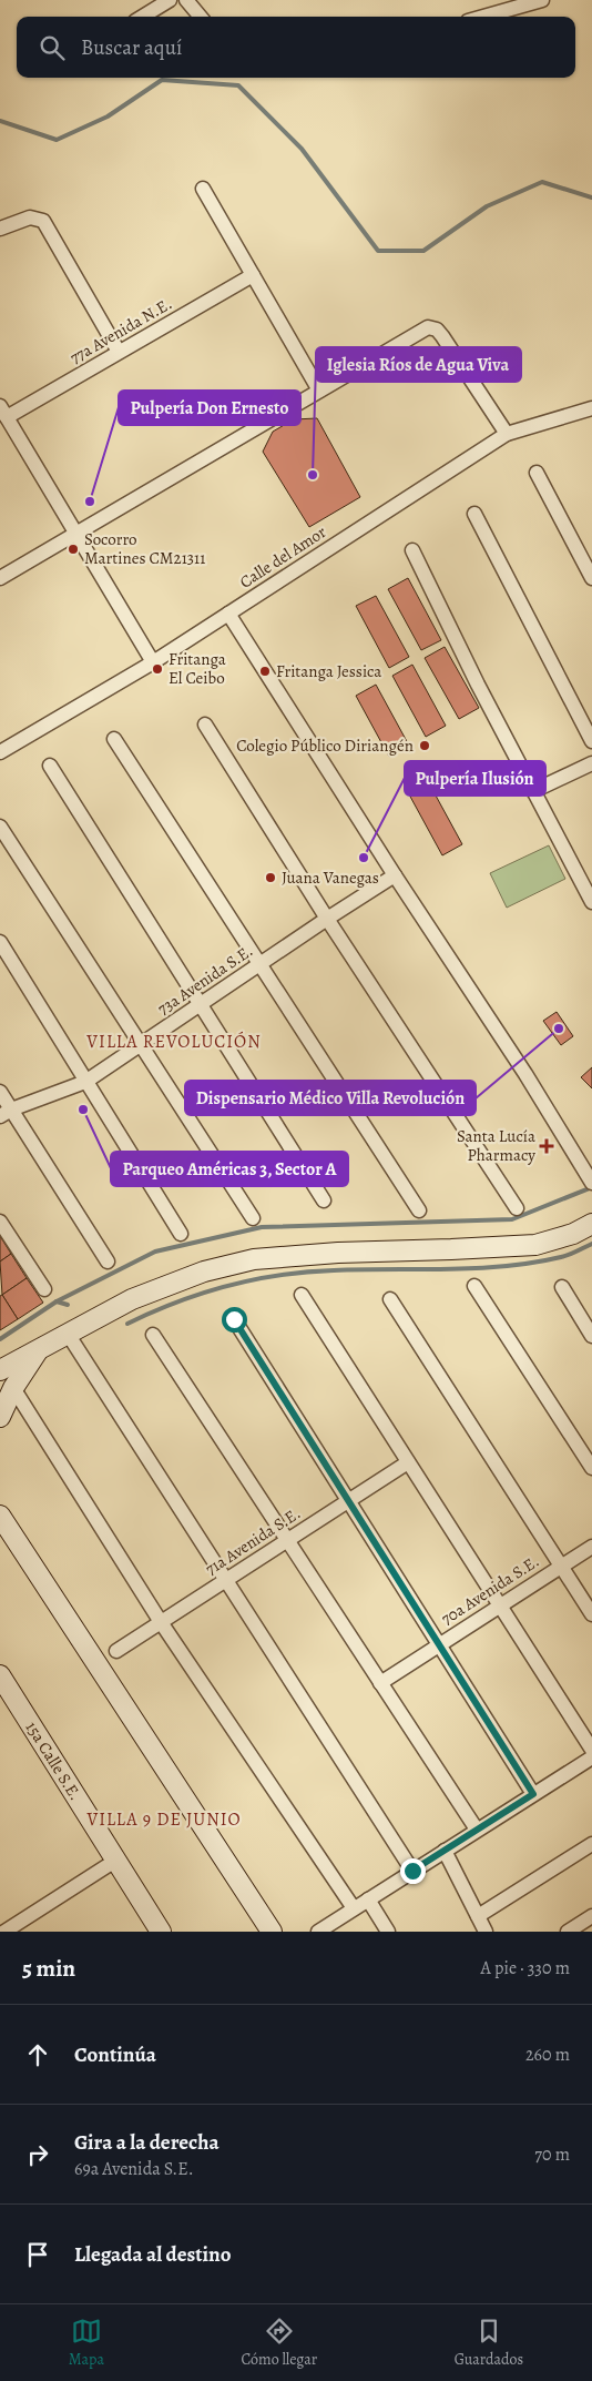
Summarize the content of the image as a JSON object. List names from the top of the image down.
{
  "streets": {
    "street": [
      "77a Avenida N.E.",
      "Calle del Amor",
      "73a Avenida S.E.",
      "71a Avenida S.E.",
      "70a Avenida S.E.",
      "15a Calle S.E."
    ]
  },
  "districts": ["VILLA REVOLUCIÓN", "VILLA 9 DE JUNIO"],
  "places": {
    "other": [
      "Iglesia Ríos de Agua Viva",
      "Pulpería Don Ernesto",
      "Socorro Martines CM21311",
      "Fritanga El Ceibo",
      "Fritanga Jessica",
      "Colegio Público Diriangén",
      "Pulpería Ilusión",
      "Juana Vanegas",
      "Dispensario Médico Villa Revolución",
      "Parqueo Américas 3, Sector A"
    ],
    "health": ["Santa Lucía Pharmacy"]
  },
  "page": {
    "search": "Buscar aquí",
    "heading": ["5 min", "A pie · 330 m"],
    "list": [
      ["Continúa", "260 m"],
      ["Gira a la derecha", "69a Avenida S.E.", "70 m"],
      "Llegada al destino"
    ],
    "nav": ["Mapa", "Cómo llegar", "Guardados"]
  }
}
